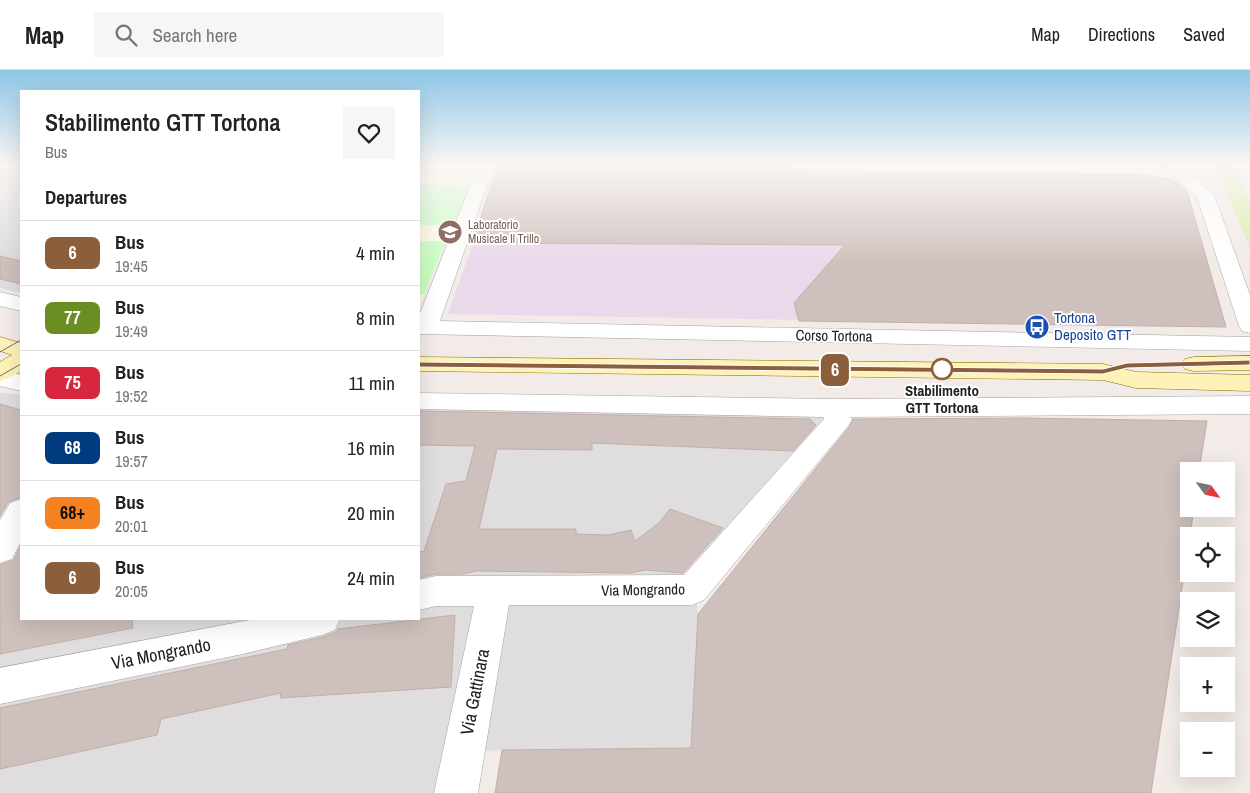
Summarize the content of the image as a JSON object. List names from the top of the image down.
{
  "streets": {
    "street": ["Corso Tortona", "Via Mongrando", "Via Gattinara"]
  },
  "crossings": [
    ["Via Mongrando", "Via Gattinara"]
  ],
  "places": {
    "school or university": ["Laboratorio Musicale Il Trillo"],
    "bus stop": ["Tortona Deposito GTT"],
    "other": ["Stabilimento GTT Tortona"]
  },
  "lines": ["bus line 6"],
  "north": "bottom right",
  "page": {
    "header": "Map",
    "search": "Search here",
    "nav": ["Map", "Directions", "Saved"],
    "on_map": "6",
    "heading": [
      ["Stabilimento GTT Tortona", "Bus"],
      "Departures"
    ],
    "list": [
      {
        "mark": "6",
        "name": "Bus",
        "note": "19:45",
        "value": "4 min"
      },
      {
        "mark": "77",
        "name": "Bus",
        "note": "19:49",
        "value": "8 min"
      },
      {
        "mark": "75",
        "name": "Bus",
        "note": "19:52",
        "value": "11 min"
      },
      {
        "mark": "68",
        "name": "Bus",
        "note": "19:57",
        "value": "16 min"
      },
      {
        "mark": "68+",
        "name": "Bus",
        "note": "20:01",
        "value": "20 min"
      },
      {
        "mark": "6",
        "name": "Bus",
        "note": "20:05",
        "value": "24 min"
      }
    ],
    "map_buttons": ["+", "−"]
  }
}
